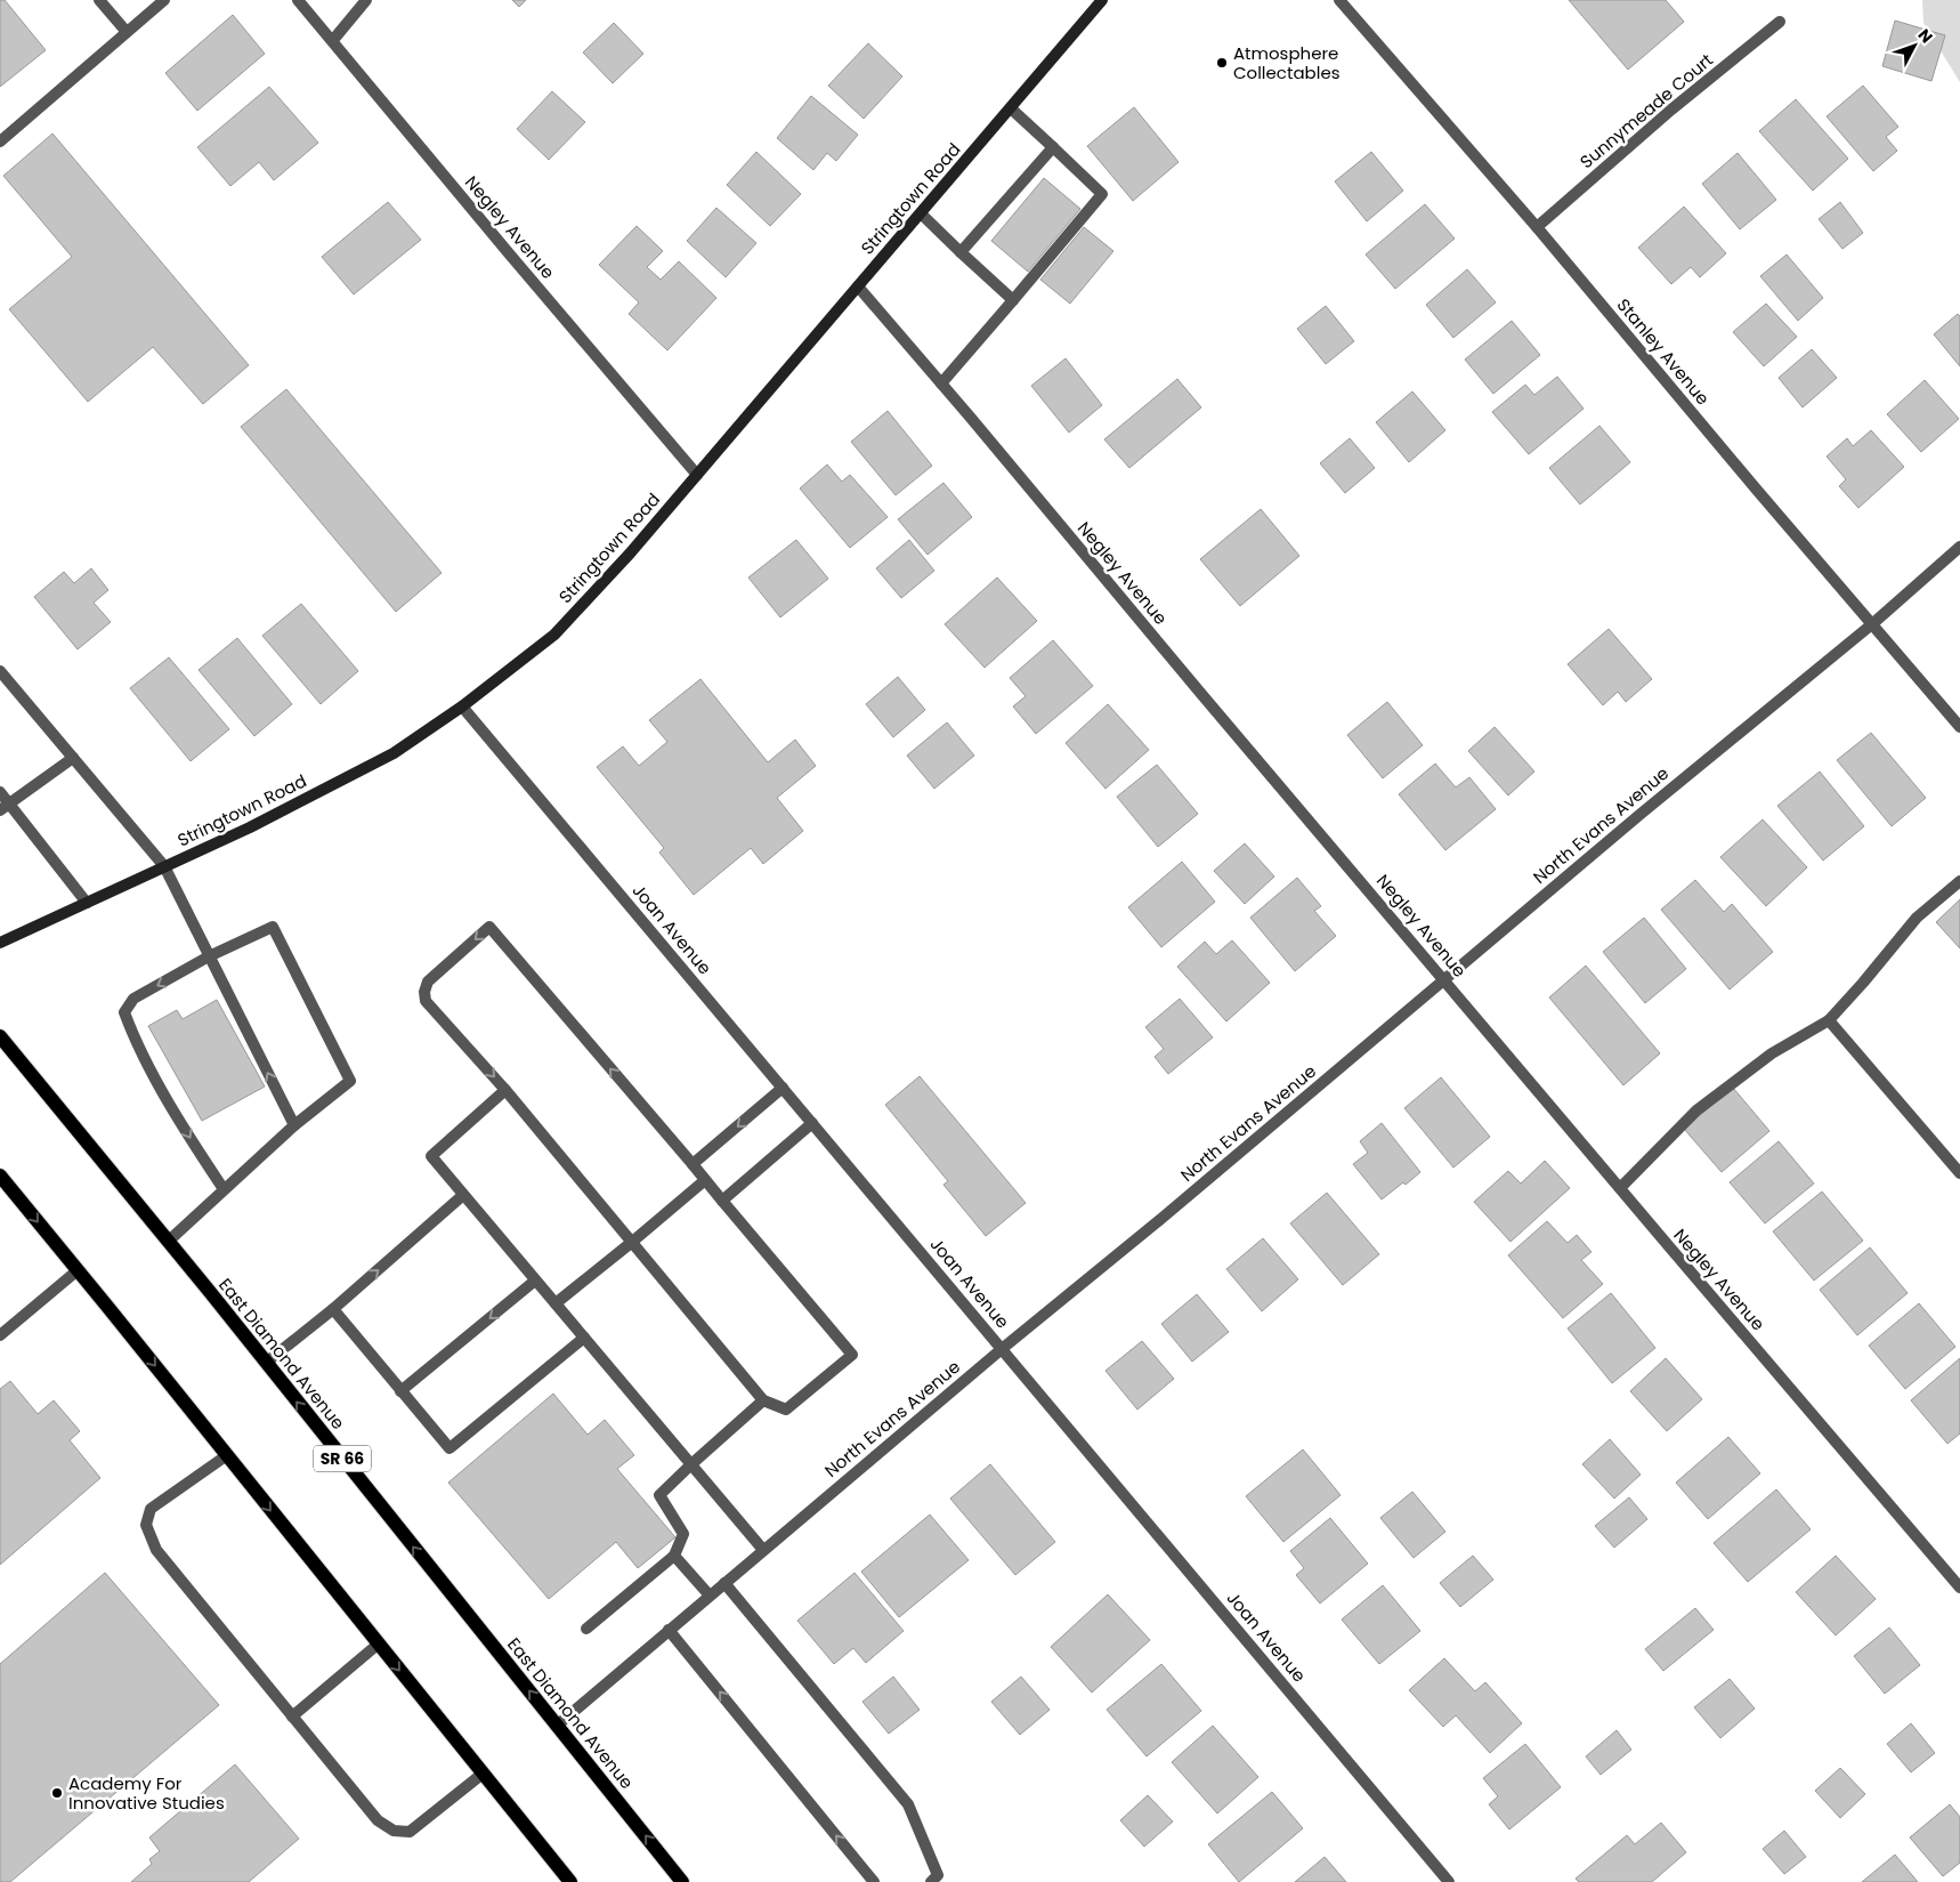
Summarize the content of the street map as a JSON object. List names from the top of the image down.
{
  "streets": {
    "main road": ["Stringtown Road", "East Diamond Avenue", "SR 66"],
    "street": [
      "Sunnymeade Court",
      "Negley Avenue",
      "Stanley Avenue",
      "North Evans Avenue",
      "Joan Avenue"
    ]
  },
  "crossings": [
    ["Sunnymeade Court", "Stanley Avenue"],
    ["Stringtown Road", "Negley Avenue"],
    ["Stringtown Road", "Joan Avenue"],
    ["Negley Avenue", "North Evans Avenue"],
    ["Stanley Avenue", "North Evans Avenue"],
    ["North Evans Avenue", "Joan Avenue"],
    ["North Evans Avenue", "East Diamond Avenue"]
  ],
  "places": ["Atmosphere Collectables", "Academy For Innovative Studies"],
  "north": "top right"
}
